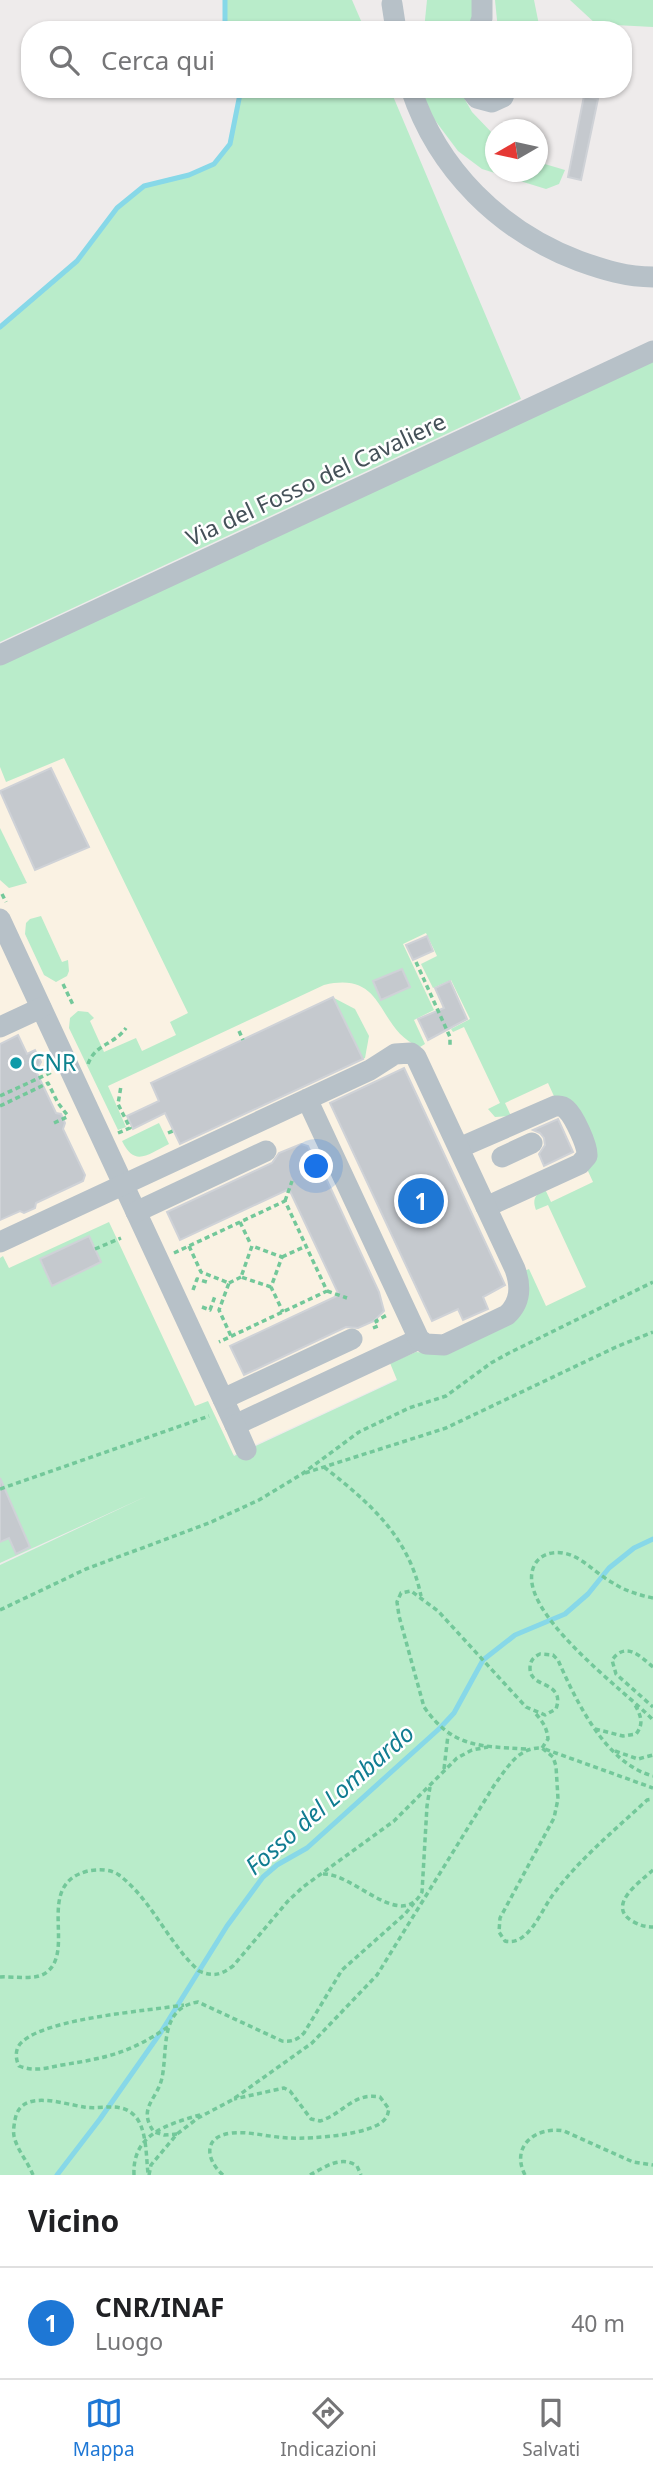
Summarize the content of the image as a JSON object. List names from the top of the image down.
{
  "streets": {
    "street": ["Via del Fosso del Cavaliere"]
  },
  "water": ["Fosso del Lombardo"],
  "places": ["CNR"],
  "north": "left",
  "page": {
    "search": "Cerca qui",
    "pins": "1",
    "heading": "Vicino",
    "list": [
      {
        "mark": "1",
        "name": "CNR/INAF",
        "note": "Luogo",
        "value": "40 m"
      }
    ],
    "nav": ["Mappa", "Indicazioni", "Salvati"]
  }
}
